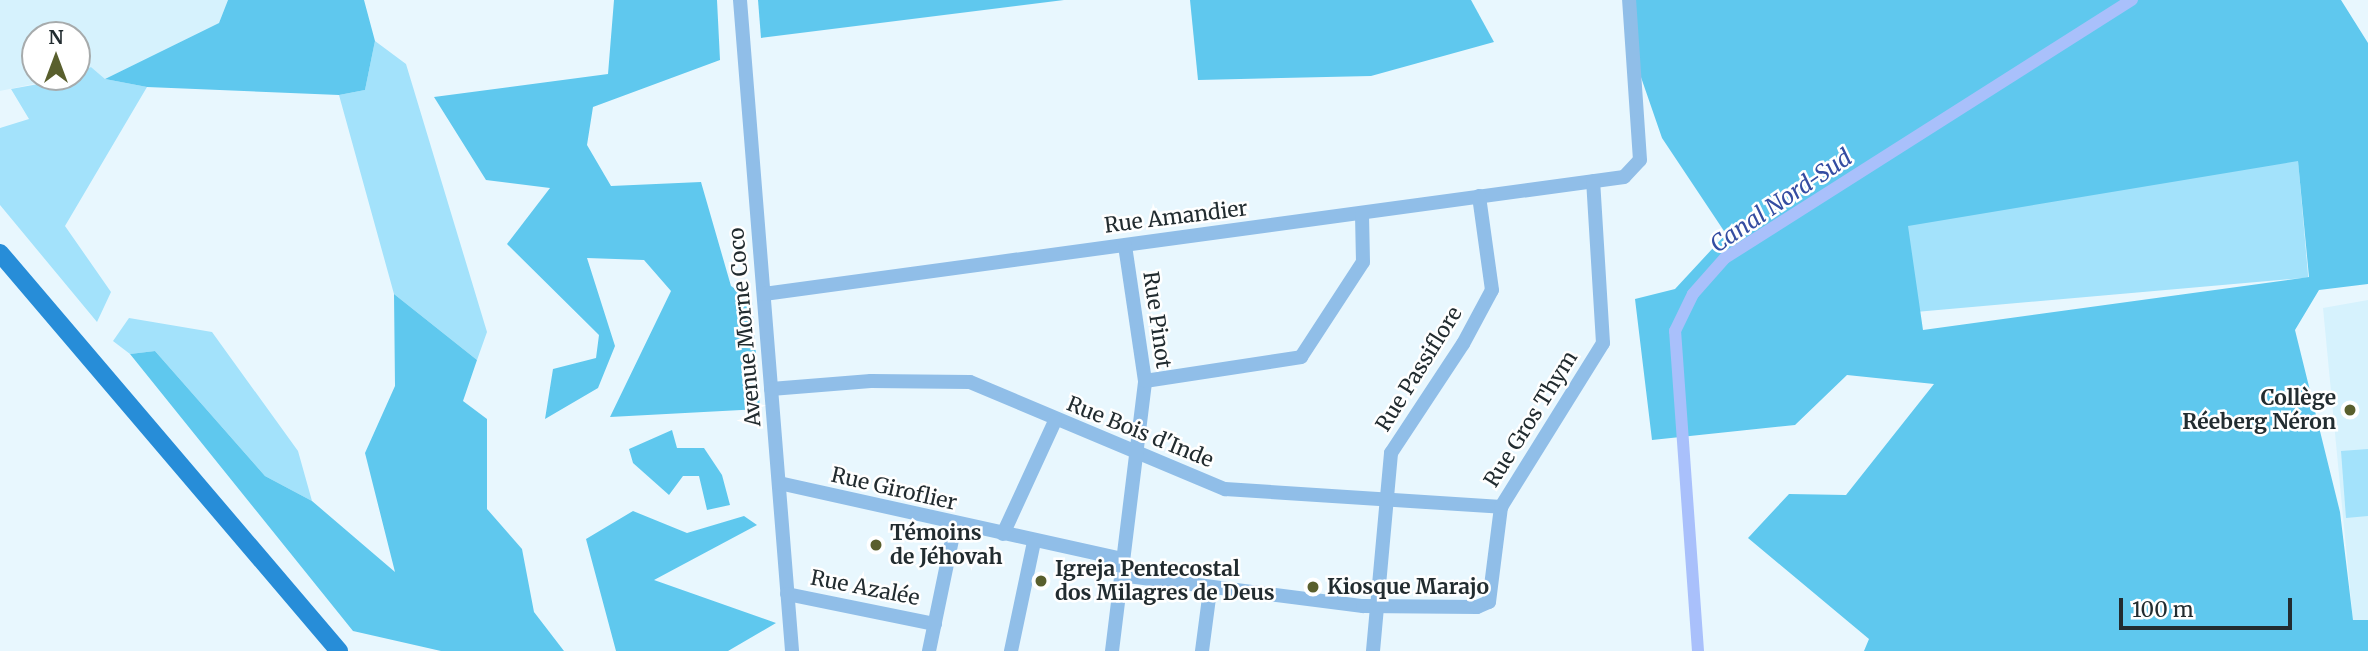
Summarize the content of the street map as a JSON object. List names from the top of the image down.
{
  "streets": {
    "street": [
      "Rue Amandier",
      "Rue Pinot",
      "Avenue Morne Coco",
      "Rue Passiflore",
      "Rue Gros Thym",
      "Rue Bois d'Inde",
      "Rue Giroflier",
      "Rue Azalée"
    ]
  },
  "crossings": [
    ["Rue Amandier", "Rue Pinot"],
    ["Rue Amandier", "Avenue Morne Coco"],
    ["Rue Amandier", "Rue Passiflore"],
    ["Rue Amandier", "Rue Gros Thym"],
    ["Rue Pinot", "Rue Gros Thym"],
    ["Rue Pinot", "Rue Bois d'Inde"],
    ["Rue Pinot", "Rue Giroflier"],
    ["Avenue Morne Coco", "Rue Bois d'Inde"],
    ["Avenue Morne Coco", "Rue Giroflier"],
    ["Avenue Morne Coco", "Rue Azalée"],
    ["Rue Passiflore", "Rue Gros Thym"],
    ["Rue Passiflore", "Rue Bois d'Inde"],
    ["Rue Gros Thym", "Rue Bois d'Inde"]
  ],
  "water": ["Canal Nord-Sud"],
  "places": [
    "Collège Réeberg Néron",
    "Témoins de Jéhovah",
    "Igreja Pentecostal dos Milagres de Deus",
    "Kiosque Marajo"
  ],
  "scale_bar": "100 m",
  "north": "top"
}
